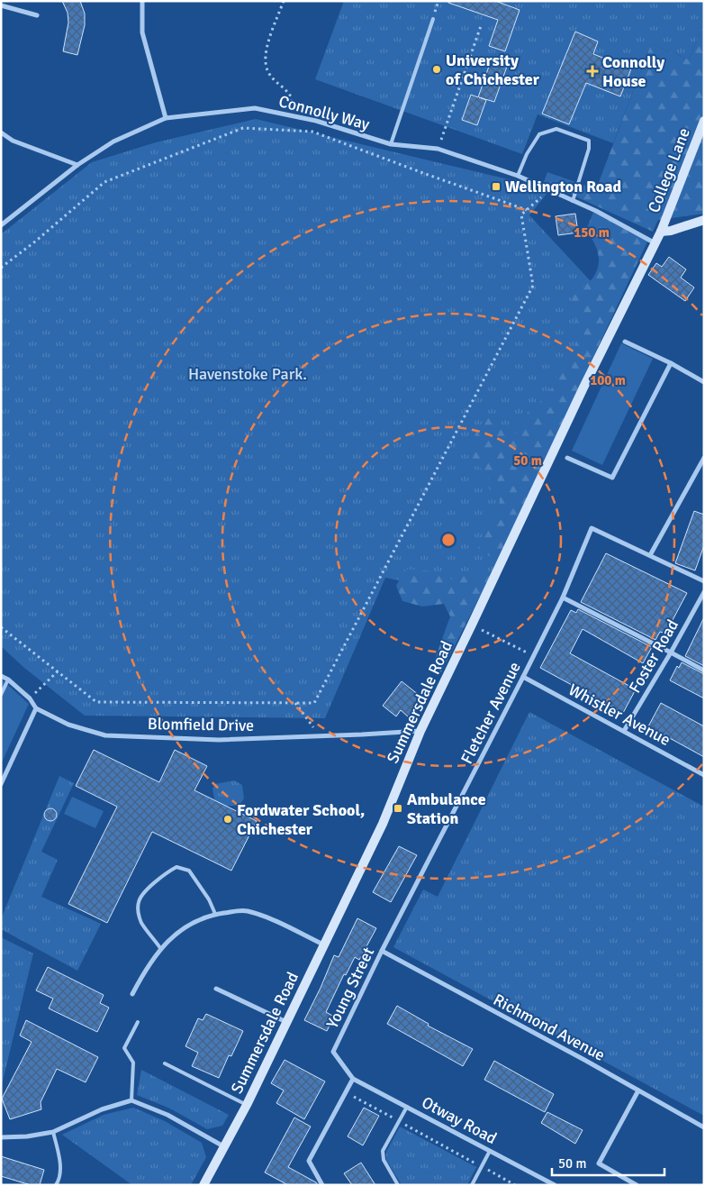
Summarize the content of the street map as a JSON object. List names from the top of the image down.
{
  "streets": {
    "street": [
      "Connolly Way",
      "College Lane",
      "Foster Road",
      "Summersdale Road",
      "Fletcher Avenue",
      "Whistler Avenue",
      "Blomfield Drive",
      "Young Street",
      "Richmond Avenue",
      "Otway Road"
    ]
  },
  "crossings": [
    ["Connolly Way", "Summersdale Road"],
    ["College Lane", "Summersdale Road"],
    ["Foster Road", "Whistler Avenue"],
    ["Summersdale Road", "Blomfield Drive"],
    ["Fletcher Avenue", "Whistler Avenue"],
    ["Fletcher Avenue", "Young Street"],
    ["Young Street", "Richmond Avenue"],
    ["Young Street", "Otway Road"]
  ],
  "parks": ["Havenstoke Park."],
  "places": {
    "other": ["University of Chichester", "Fordwater School, Chichester"],
    "health": ["Connolly House"],
    "transit": ["Wellington Road", "Ambulance Station"]
  },
  "scale_bar": "50 m",
  "rings": ["150 m", "100 m", "50 m"]
}
